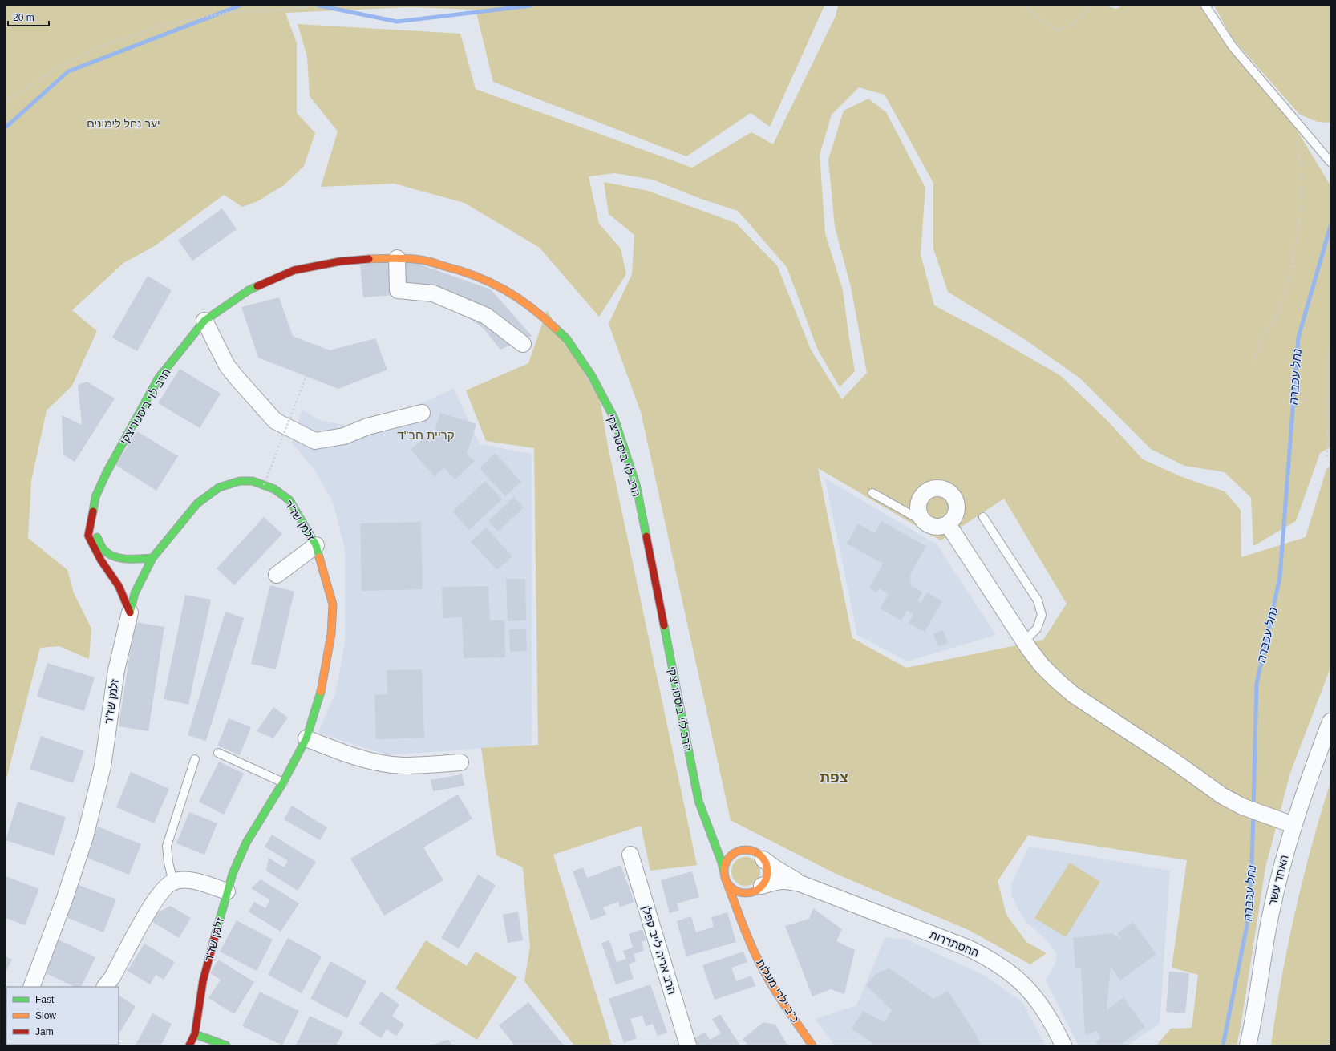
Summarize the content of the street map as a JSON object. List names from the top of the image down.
{
  "streets": {
    "street": [
      "הרב לוי ביסטריצקי",
      "זלמן שז\"ר",
      "האחד עשר",
      "ההסתדרות",
      "הרב אריה לייב קפלן",
      "כ\"ב ילדי מעלות"
    ]
  },
  "crossings": [
    ["הרב לוי ביסטריצקי", "זלמן שז\"ר"],
    ["הרב לוי ביסטריצקי", "ההסתדרות"],
    ["הרב לוי ביסטריצקי", "כ\"ב ילדי מעלות"],
    ["ההסתדרות", "כ\"ב ילדי מעלות"]
  ],
  "districts": ["קריית חב\"ד", "צפת"],
  "water": ["נחל עכברה"],
  "parks": ["יער נחל לימונים"],
  "legend": ["Fast", "Slow", "Jam"],
  "scale_bar": "20 m"
}
